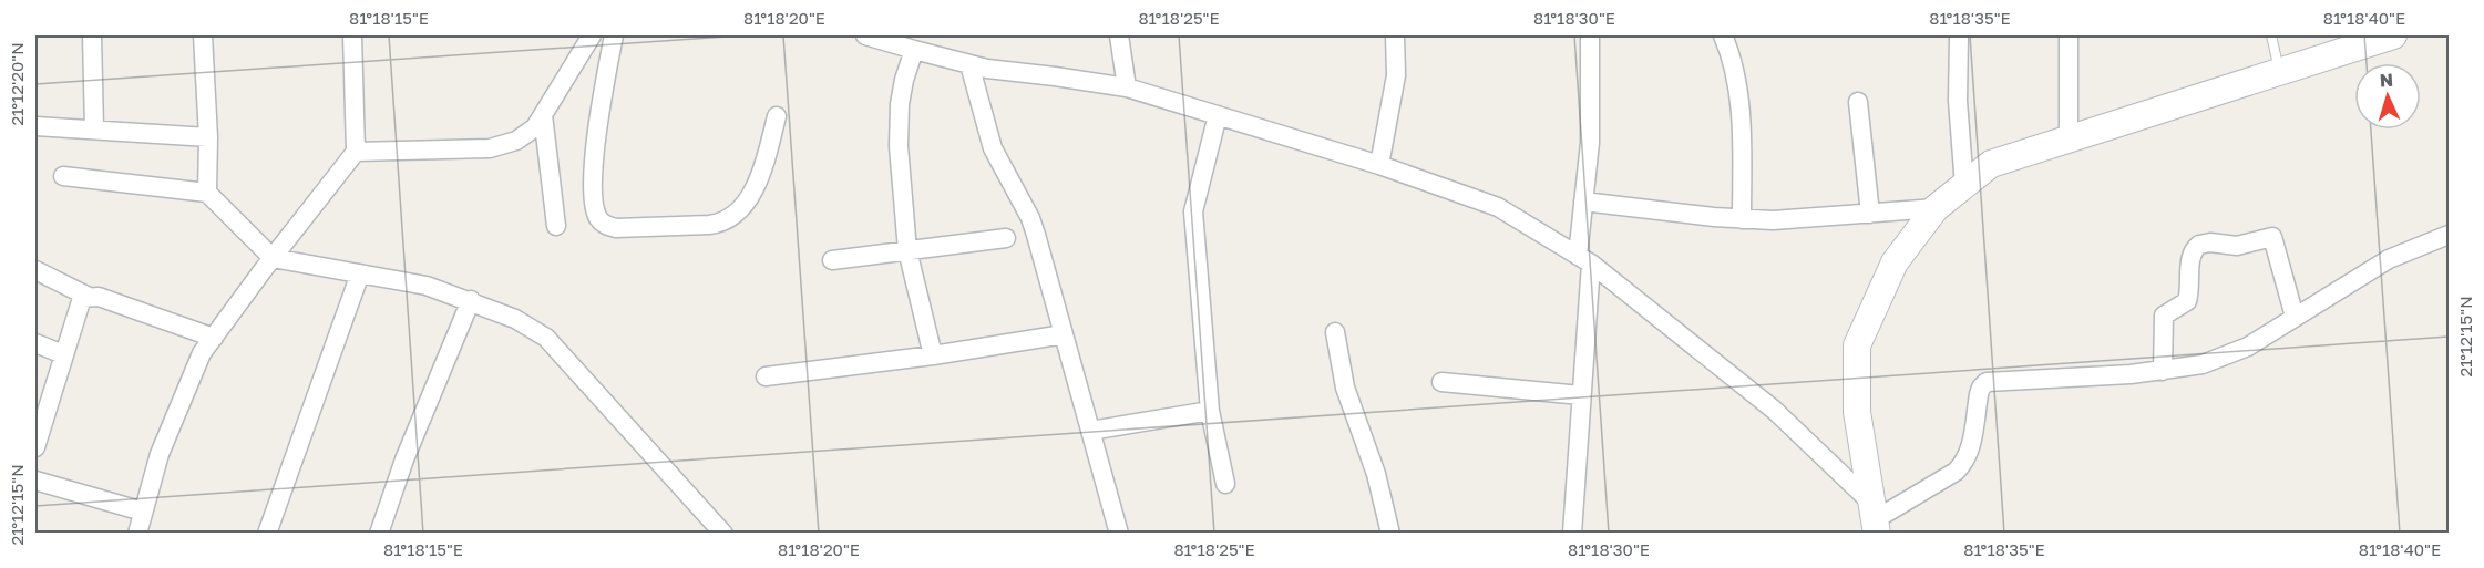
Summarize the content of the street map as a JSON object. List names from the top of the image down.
{
  "north": "top",
  "coordinates": [
    "81°18'15\"E",
    "81°18'20\"E",
    "81°18'25\"E",
    "81°18'30\"E",
    "81°18'35\"E",
    "81°18'40\"E",
    "21°12'20\"N",
    "21°12'15\"N"
  ]
}
